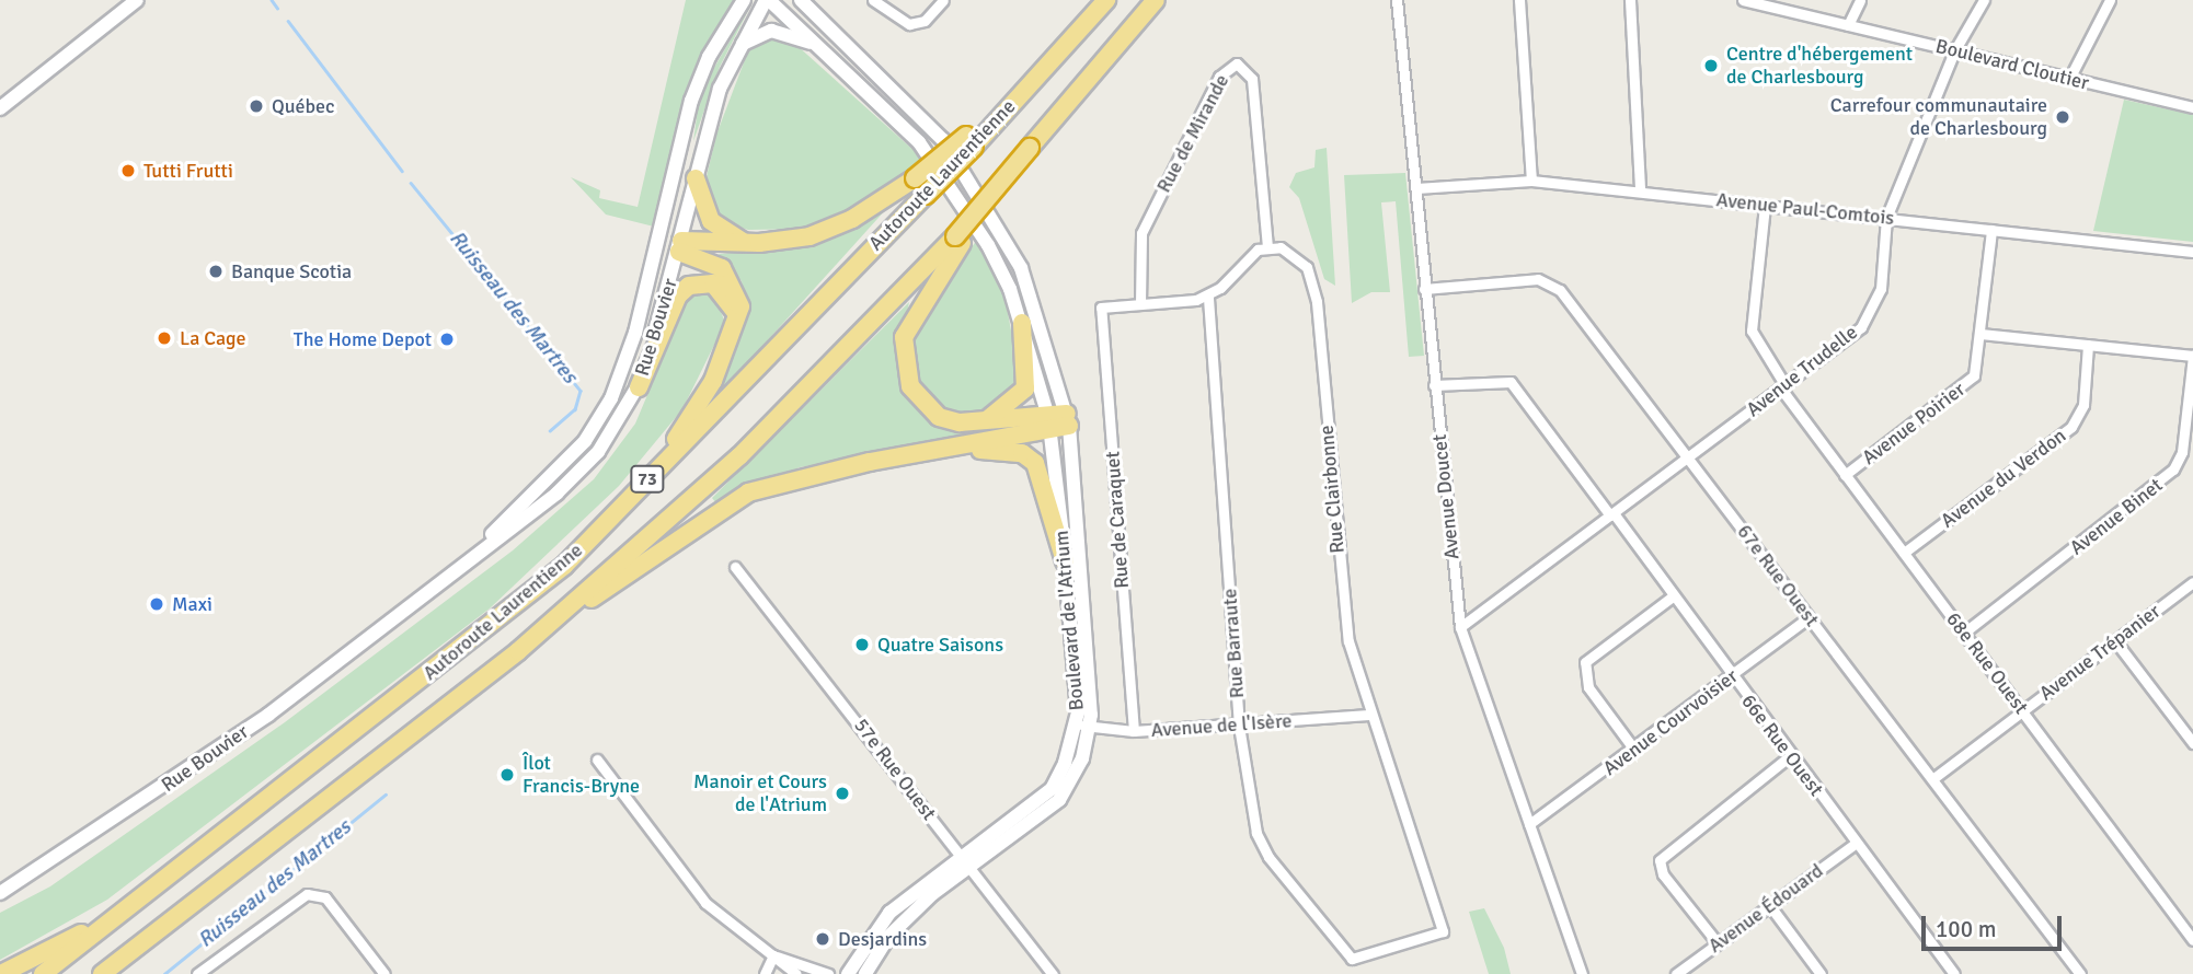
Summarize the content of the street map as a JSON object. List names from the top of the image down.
{
  "streets": {
    "highway": ["Autoroute Laurentienne", "73"],
    "street": [
      "Boulevard Cloutier",
      "Rue de Mirande",
      "Avenue Paul-Comtois",
      "Rue Bouvier",
      "Avenue Trudelle",
      "Avenue Poirier",
      "Avenue du Verdon",
      "Rue Clairbonne",
      "Avenue Doucet",
      "Avenue Binet",
      "Rue de Caraquet",
      "67e Rue Ouest",
      "Boulevard de l'Atrium",
      "Rue Barraute",
      "Avenue Trépanier",
      "68e Rue Ouest",
      "Avenue Courvoisier",
      "Avenue de l'Isère",
      "66e Rue Ouest",
      "57e Rue Ouest",
      "Avenue Édouard"
    ]
  },
  "crossings": [
    ["Boulevard Cloutier", "Avenue Trudelle"],
    ["Rue de Mirande", "Rue Clairbonne"],
    ["Rue de Mirande", "Rue de Caraquet"],
    ["Avenue Paul-Comtois", "Avenue Trudelle"],
    ["Avenue Paul-Comtois", "Avenue Poirier"],
    ["Avenue Paul-Comtois", "Avenue Doucet"],
    ["Avenue Paul-Comtois", "68e Rue Ouest"],
    ["Rue Bouvier", "Boulevard de l'Atrium"],
    ["Avenue Trudelle", "Avenue Doucet"],
    ["Avenue Trudelle", "67e Rue Ouest"],
    ["Avenue Trudelle", "68e Rue Ouest"],
    ["Avenue Trudelle", "66e Rue Ouest"],
    ["Avenue Poirier", "68e Rue Ouest"],
    ["Avenue du Verdon", "68e Rue Ouest"],
    ["Rue Clairbonne", "Rue Barraute"],
    ["Rue Clairbonne", "Avenue de l'Isère"],
    ["Avenue Doucet", "67e Rue Ouest"],
    ["Avenue Doucet", "Avenue Courvoisier"],
    ["Avenue Doucet", "66e Rue Ouest"],
    ["Avenue Binet", "68e Rue Ouest"],
    ["Rue de Caraquet", "Avenue de l'Isère"],
    ["67e Rue Ouest", "Avenue Trépanier"],
    ["67e Rue Ouest", "Avenue Courvoisier"],
    ["Boulevard de l'Atrium", "Avenue de l'Isère"],
    ["Boulevard de l'Atrium", "57e Rue Ouest"],
    ["Rue Barraute", "Avenue de l'Isère"],
    ["Avenue Trépanier", "68e Rue Ouest"],
    ["Avenue Courvoisier", "66e Rue Ouest"],
    ["66e Rue Ouest", "Avenue Édouard"]
  ],
  "water": ["Ruisseau des Martres"],
  "places": [
    "Centre d'hébergement de Charlesbourg",
    "Québec",
    "Carrefour communautaire de Charlesbourg",
    "Tutti Frutti",
    "Banque Scotia",
    "La Cage",
    "The Home Depot",
    "Maxi",
    "Quatre Saisons",
    "Îlot Francis-Bryne",
    "Manoir et Cours de l'Atrium",
    "Desjardins"
  ],
  "scale_bar": "100 m"
}
